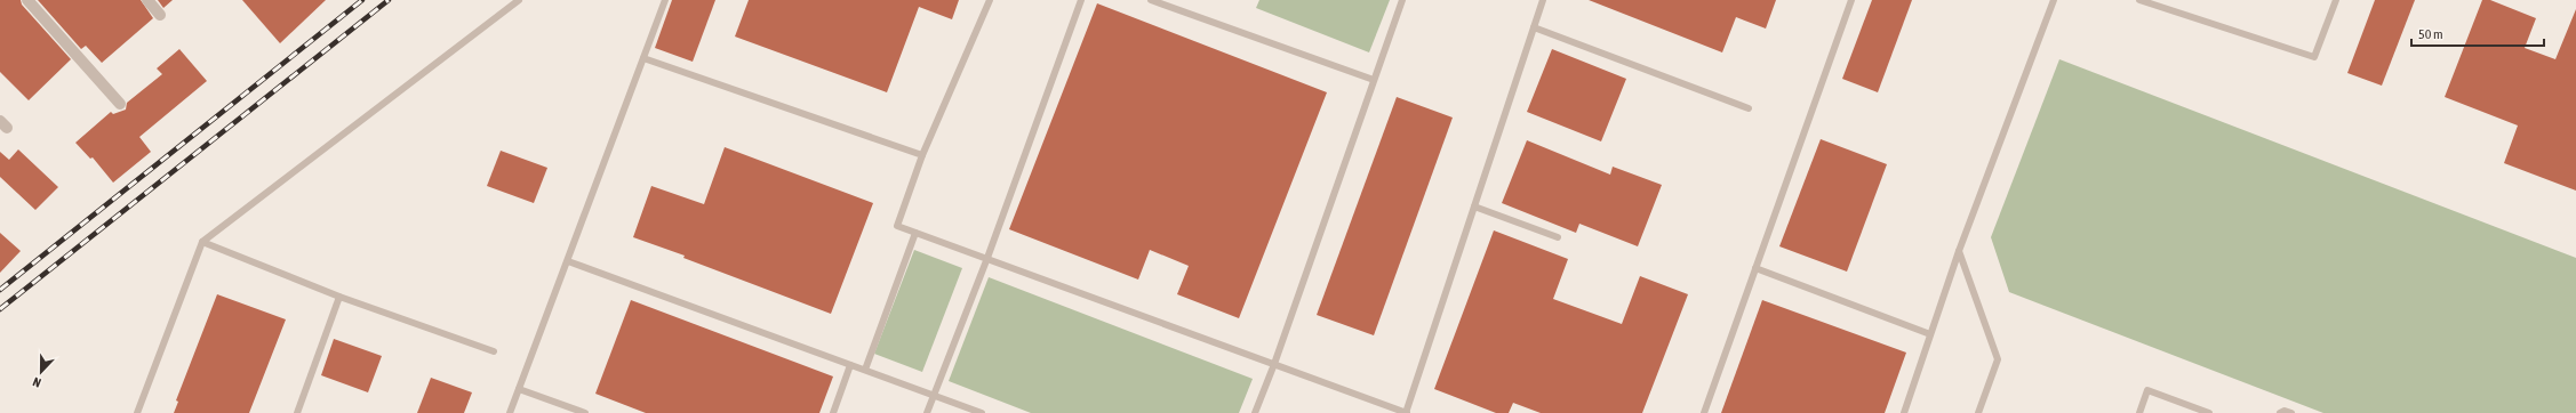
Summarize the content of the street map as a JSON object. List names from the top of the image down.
{
  "scale_bar": "50 m",
  "north": "bottom"
}
